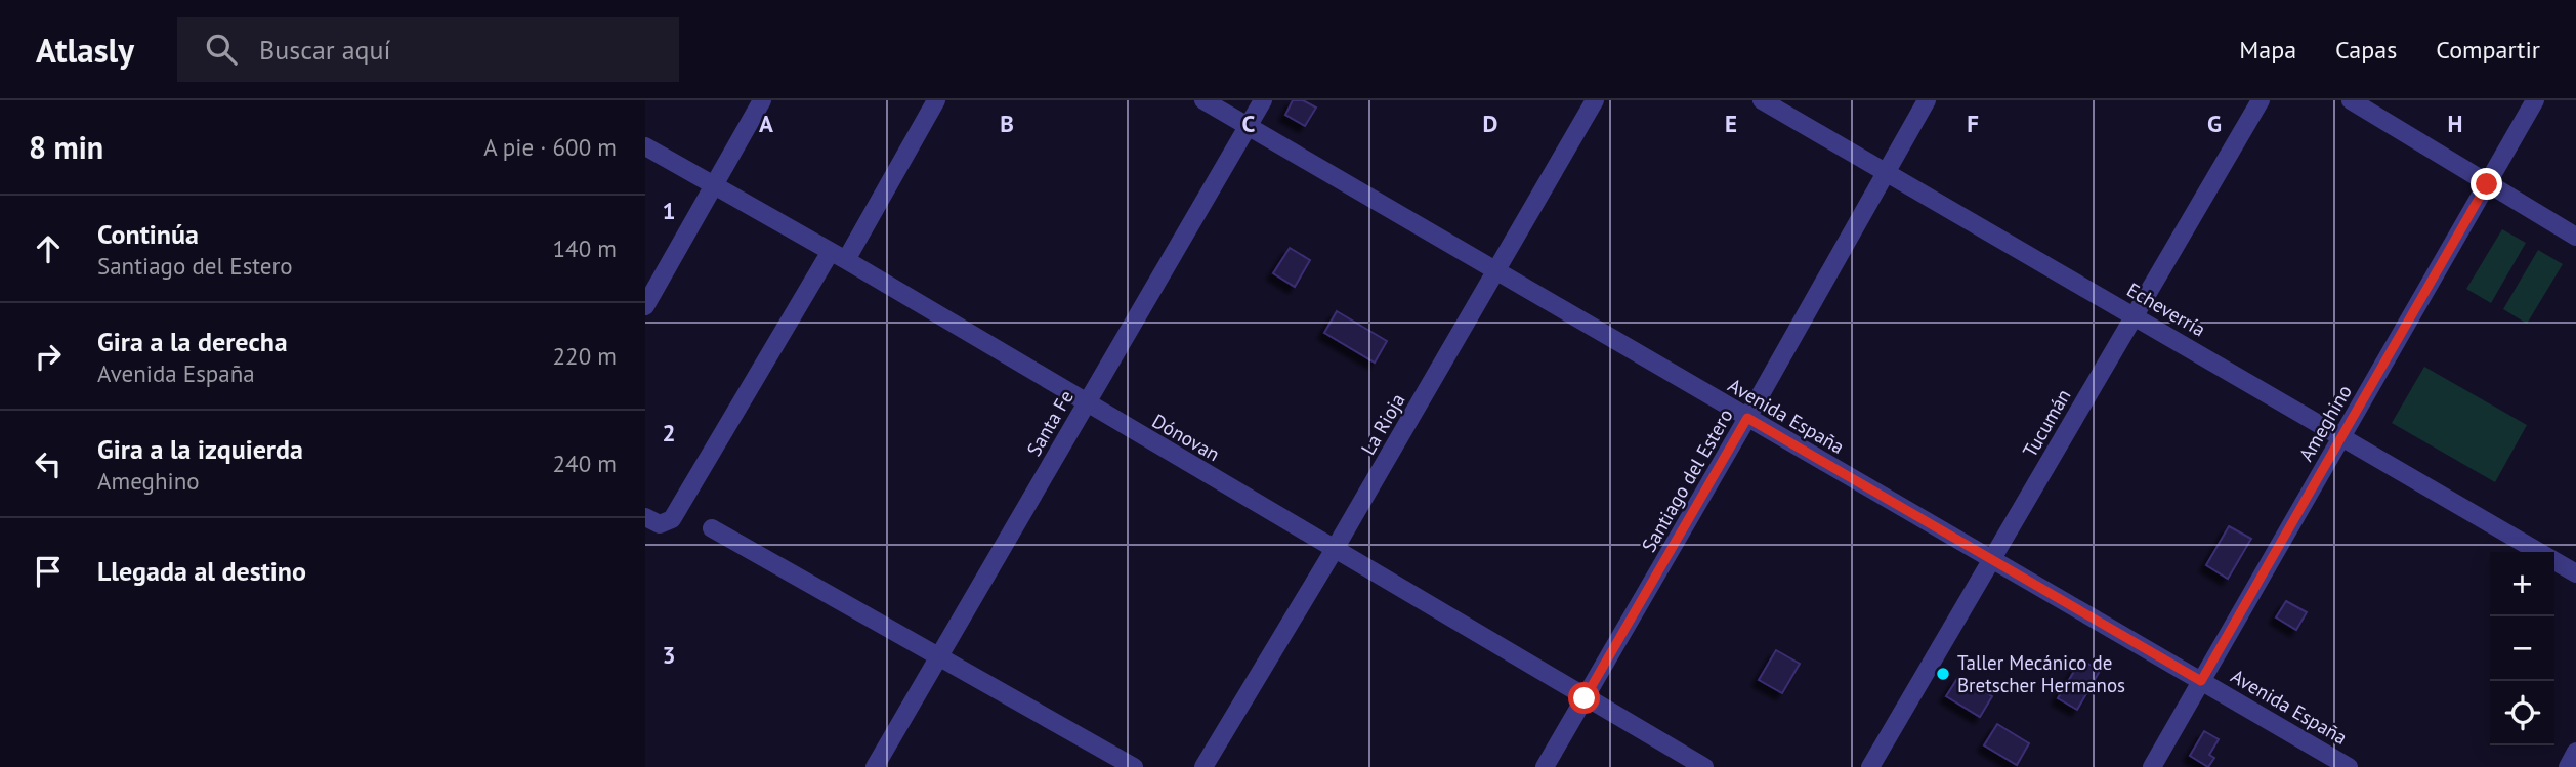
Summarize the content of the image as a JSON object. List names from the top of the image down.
{
  "streets": {
    "street": [
      "Echeverría",
      "Avenida España",
      "Santa Fe",
      "Tucumán",
      "Ameghino",
      "La Rioja",
      "Dónovan",
      "Santiago del Estero"
    ]
  },
  "crossings": [
    ["Echeverría", "Tucumán"],
    ["Echeverría", "Ameghino"],
    ["Echeverría", "Santiago del Estero"],
    ["Avenida España", "Santa Fe"],
    ["Avenida España", "Tucumán"],
    ["Avenida España", "Ameghino"],
    ["Avenida España", "La Rioja"],
    ["Avenida España", "Santiago del Estero"],
    ["Santa Fe", "Dónovan"],
    ["La Rioja", "Dónovan"],
    ["Dónovan", "Santiago del Estero"]
  ],
  "places": ["Taller Mecánico de Bretscher Hermanos"],
  "page": {
    "header": "Atlasly",
    "search": "Buscar aquí",
    "nav": ["Mapa", "Capas", "Compartir"],
    "heading": ["8 min", "A pie · 600 m"],
    "list": [
      ["Continúa", "Santiago del Estero", "140 m"],
      ["Gira a la derecha", "Avenida España", "220 m"],
      ["Gira a la izquierda", "Ameghino", "240 m"],
      "Llegada al destino"
    ],
    "map_buttons": ["+", "−"]
  },
  "grid": {
    "columns": [
      "A",
      "B",
      "C",
      "D",
      "E",
      "F",
      "G",
      "H"
    ],
    "rows": ["1", "2", "3"]
  }
}
